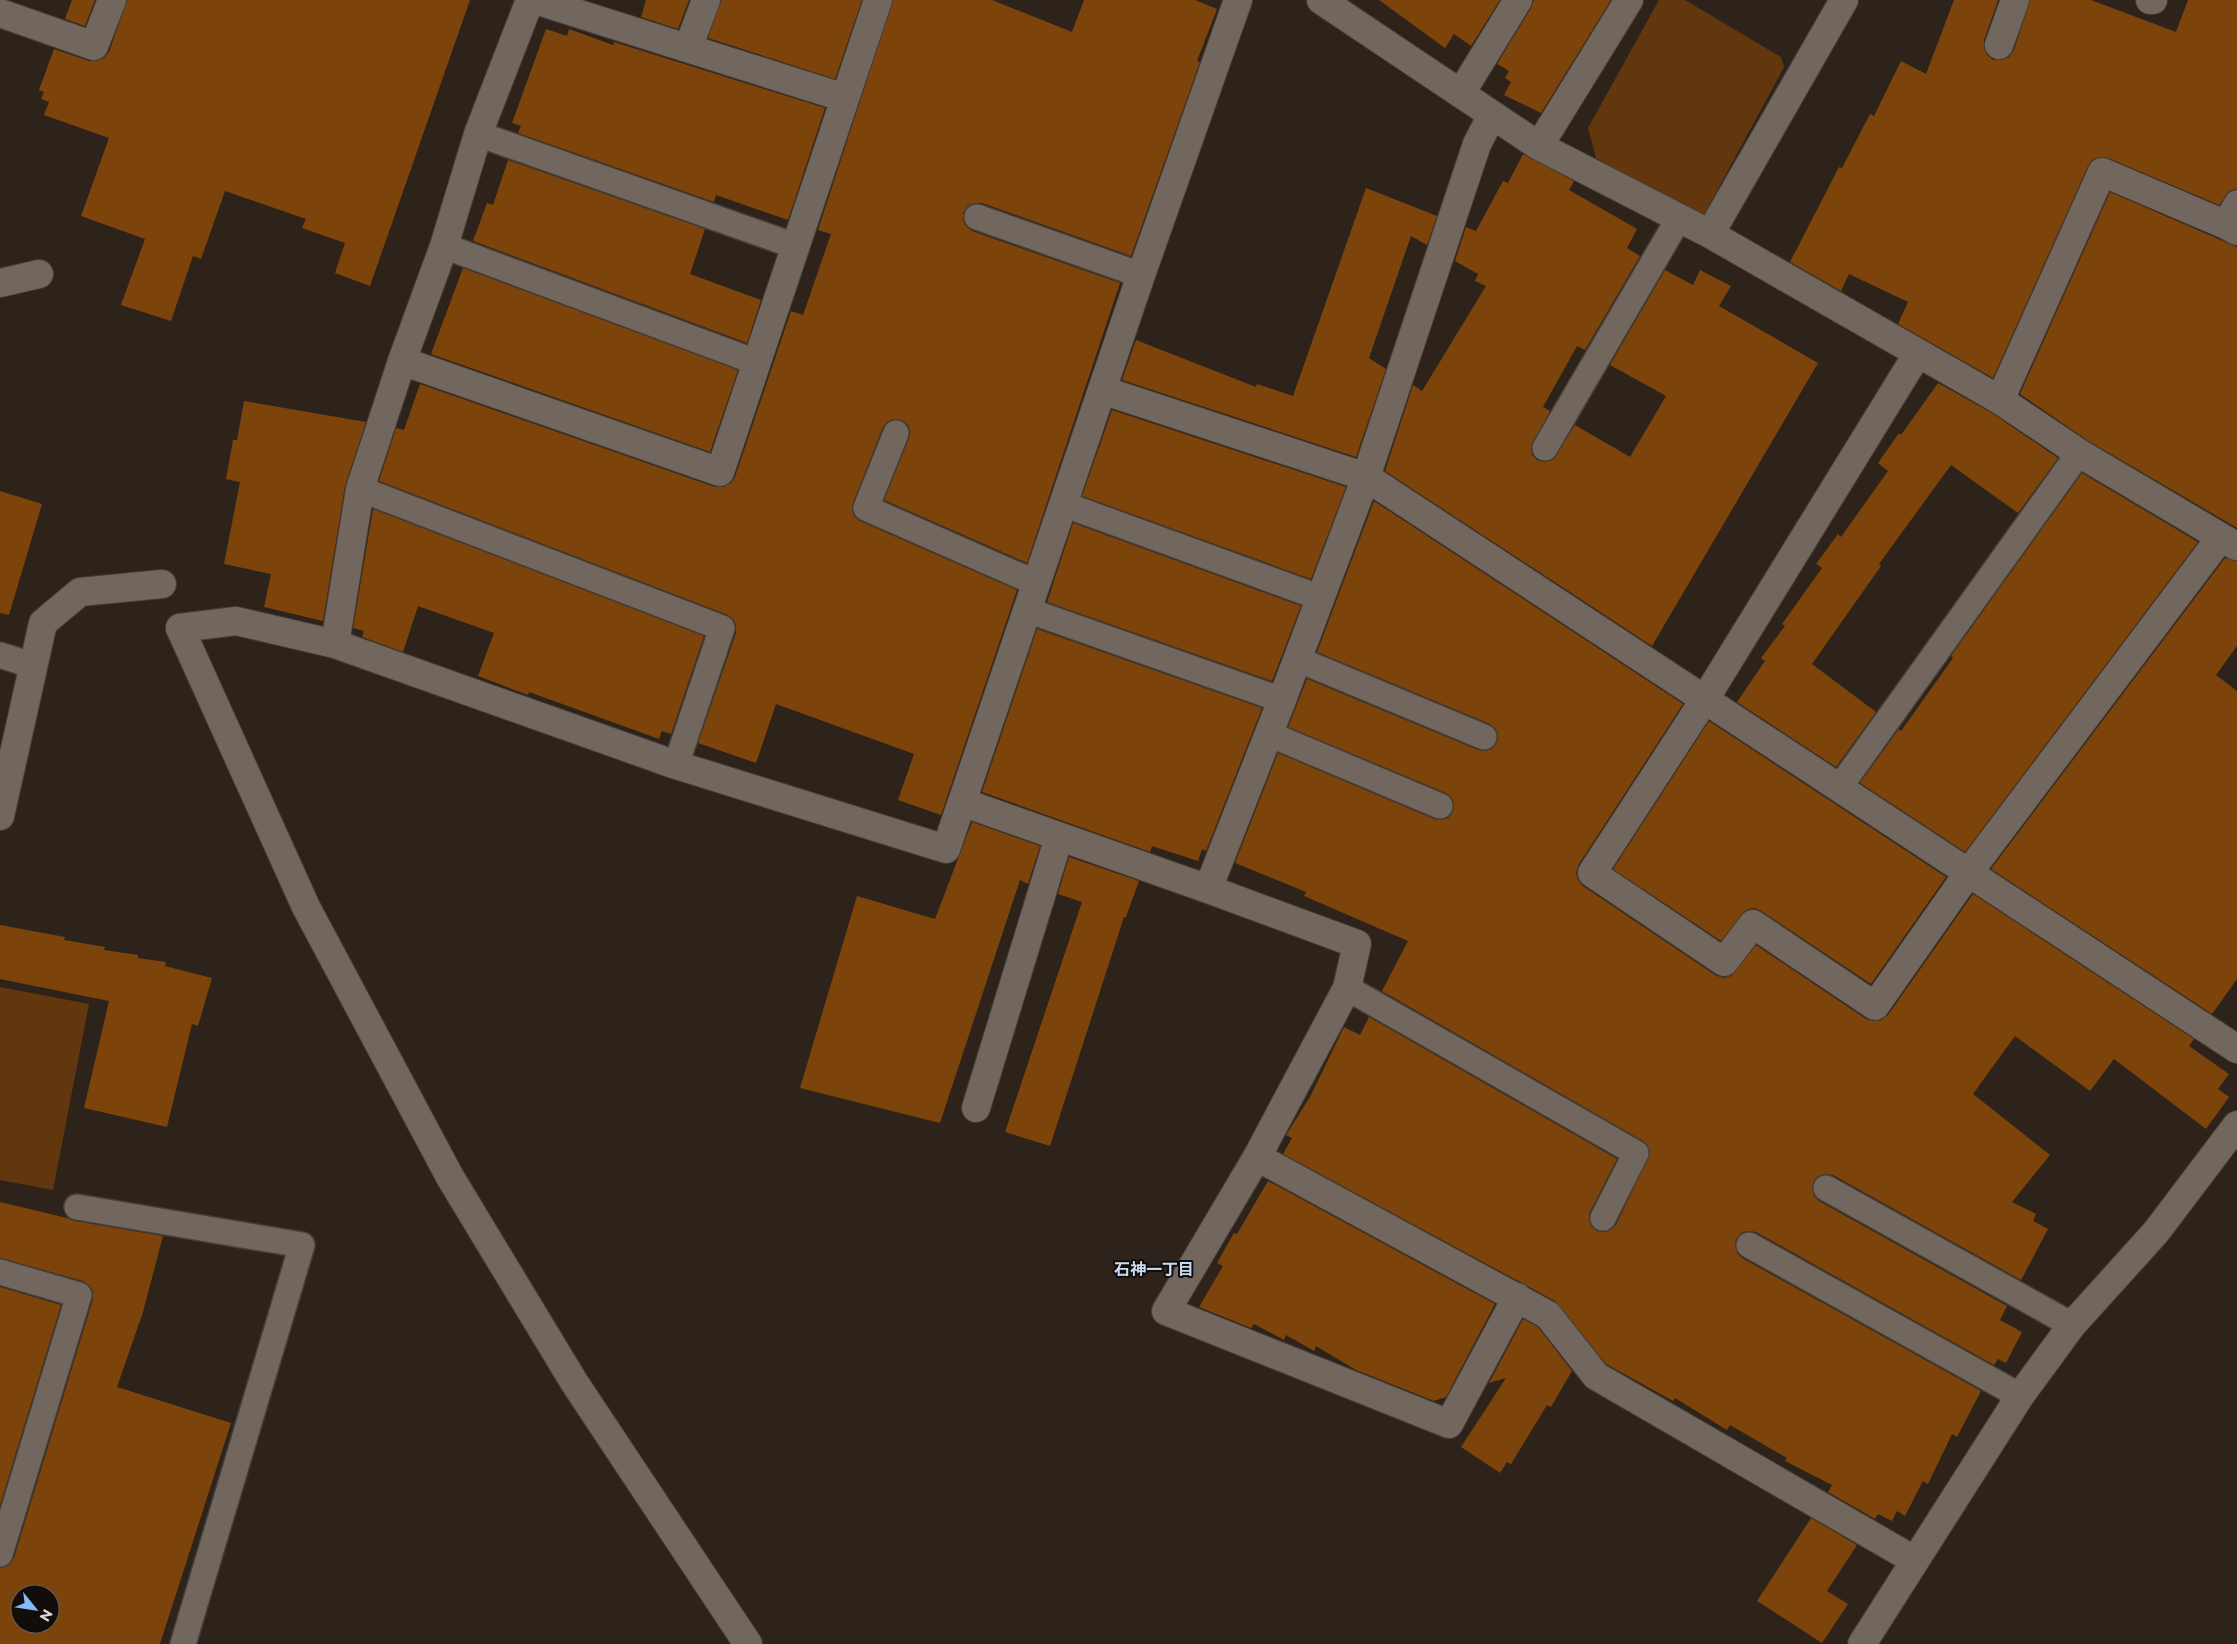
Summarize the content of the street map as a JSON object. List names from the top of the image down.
{
  "districts": ["石神一丁目"],
  "north": "bottom right"
}
